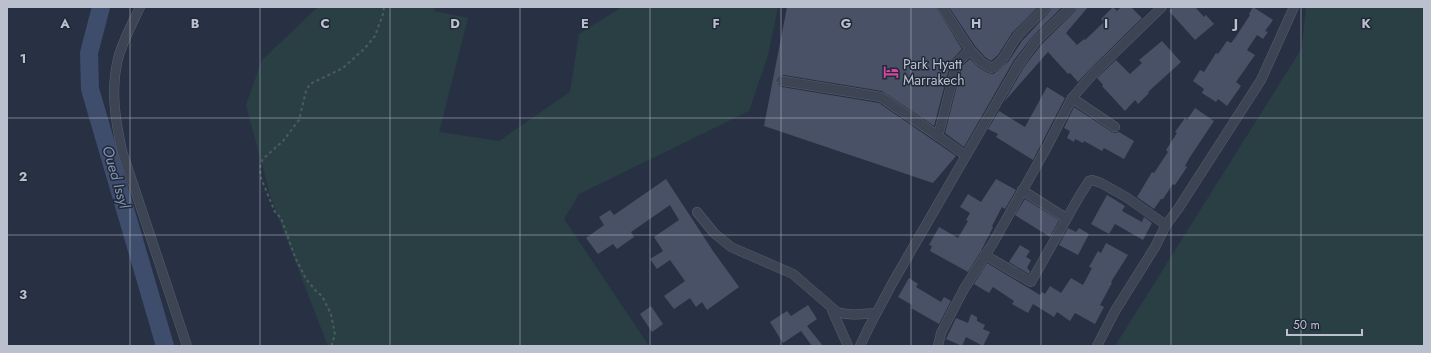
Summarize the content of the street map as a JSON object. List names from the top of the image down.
{
  "water": ["Oued Issyl"],
  "places": {
    "hotel": ["Park Hyatt Marrakech"]
  },
  "scale_bar": "50 m",
  "grid": {
    "columns": [
      "A",
      "B",
      "C",
      "D",
      "E",
      "F",
      "G",
      "H",
      "I",
      "J",
      "K"
    ],
    "rows": ["1", "2", "3"]
  }
}
